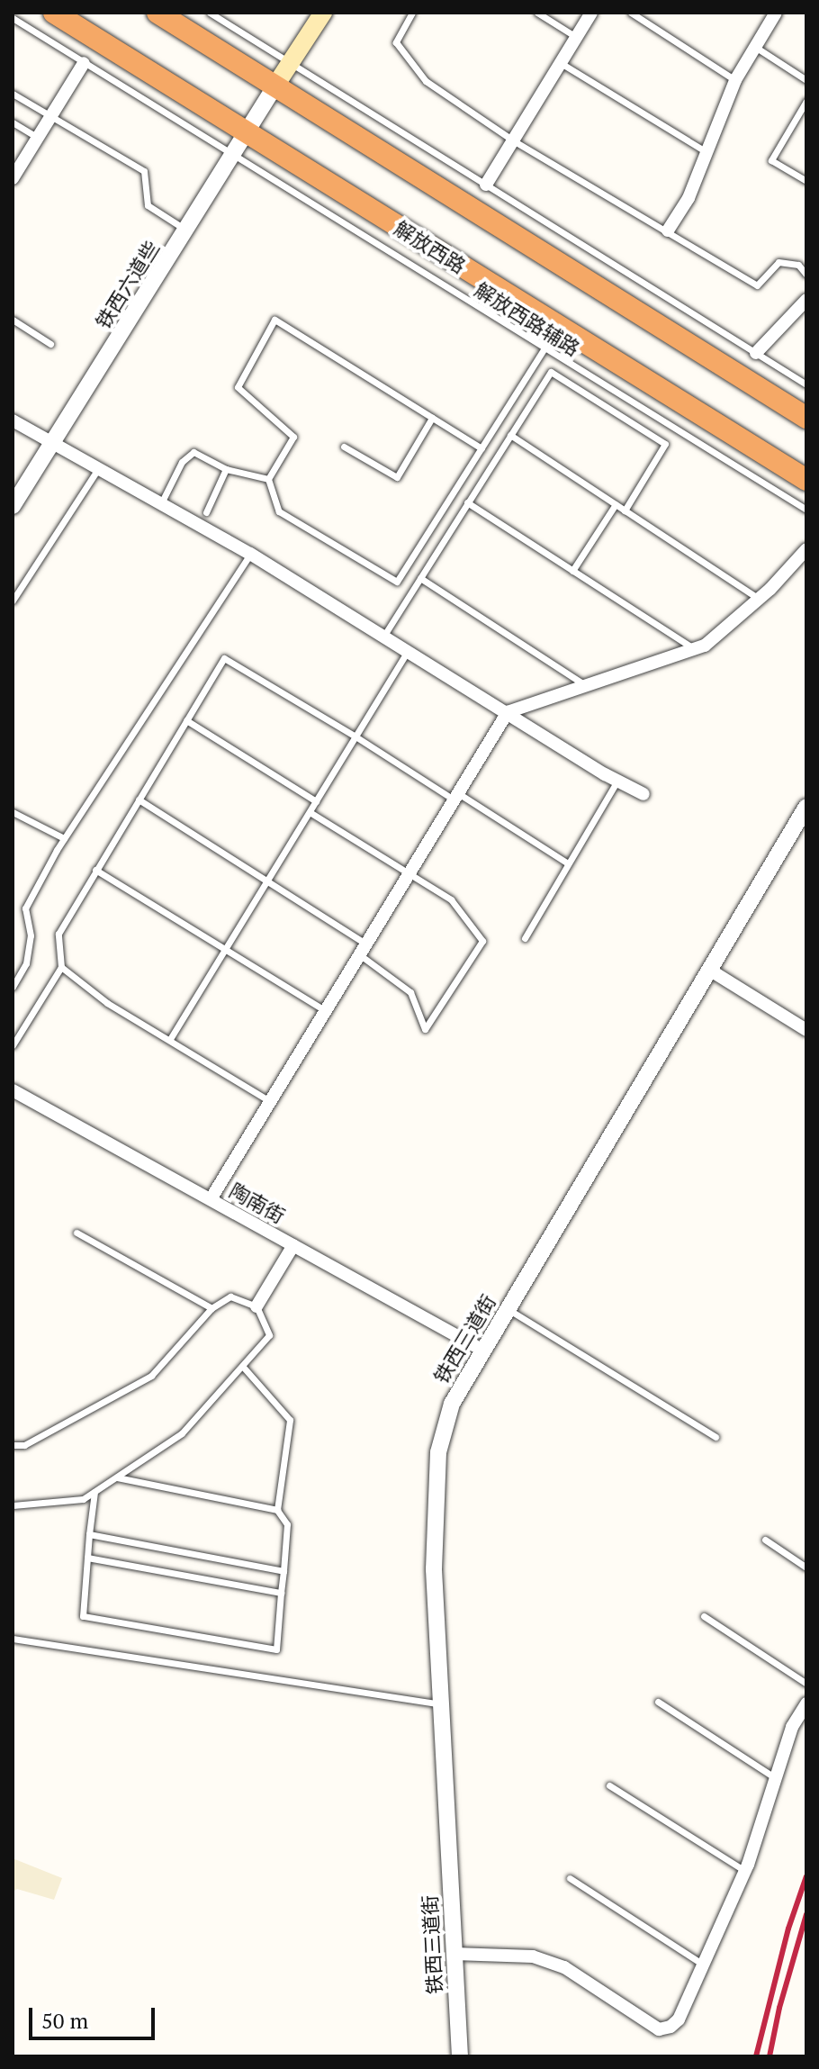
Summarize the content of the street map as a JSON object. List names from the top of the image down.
{
  "streets": {
    "highway": ["解放西路"],
    "street": ["铁西六道些", "陶南街", "铁西三道街"],
    "lane": ["解放西路辅路"]
  },
  "crossings": [
    ["解放西路", "铁西六道些"],
    ["铁西六道些", "解放西路辅路"],
    ["陶南街", "铁西三道街"]
  ],
  "scale_bar": "50 m"
}
